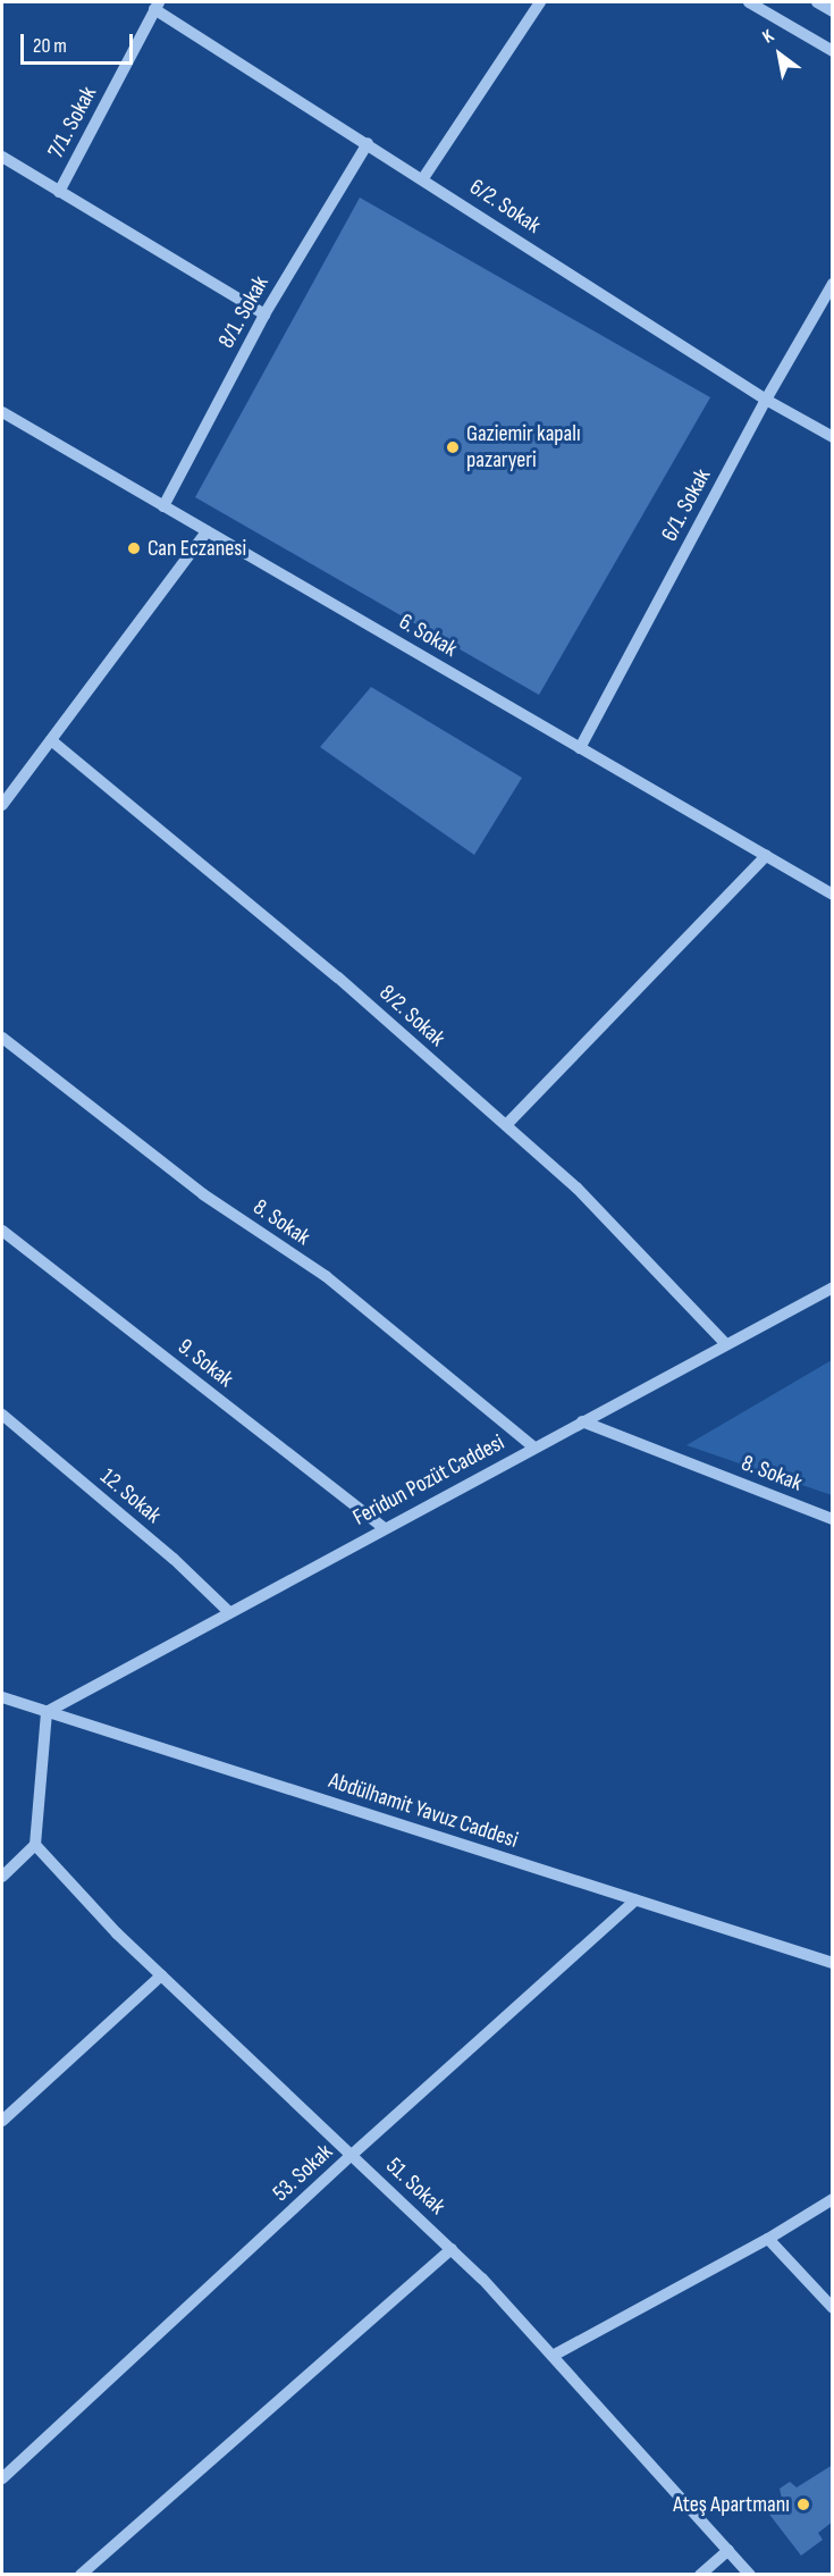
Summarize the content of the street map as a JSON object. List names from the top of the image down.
{
  "streets": {
    "street": [
      "7/1. Sokak",
      "6/2. Sokak",
      "8/1. Sokak",
      "6/1. Sokak",
      "6. Sokak",
      "8/2. Sokak",
      "8. Sokak",
      "9. Sokak",
      "Feridun Pozüt Caddesi",
      "12. Sokak",
      "Abdülhamit Yavuz Caddesi",
      "53. Sokak",
      "51. Sokak"
    ]
  },
  "crossings": [
    ["7/1. Sokak", "6/2. Sokak"],
    ["6/2. Sokak", "8/1. Sokak"],
    ["6/2. Sokak", "6/1. Sokak"],
    ["8/1. Sokak", "6. Sokak"],
    ["6/1. Sokak", "6. Sokak"],
    ["8/2. Sokak", "Feridun Pozüt Caddesi"],
    ["8. Sokak", "Feridun Pozüt Caddesi"],
    ["9. Sokak", "Feridun Pozüt Caddesi"],
    ["Feridun Pozüt Caddesi", "12. Sokak"],
    ["Feridun Pozüt Caddesi", "Abdülhamit Yavuz Caddesi"],
    ["Abdülhamit Yavuz Caddesi", "53. Sokak"],
    ["53. Sokak", "51. Sokak"]
  ],
  "places": ["Gaziemir kapalı pazaryeri", "Can Eczanesi", "Ateş Apartmanı"],
  "scale_bar": "20 m",
  "north": "top left"
}
